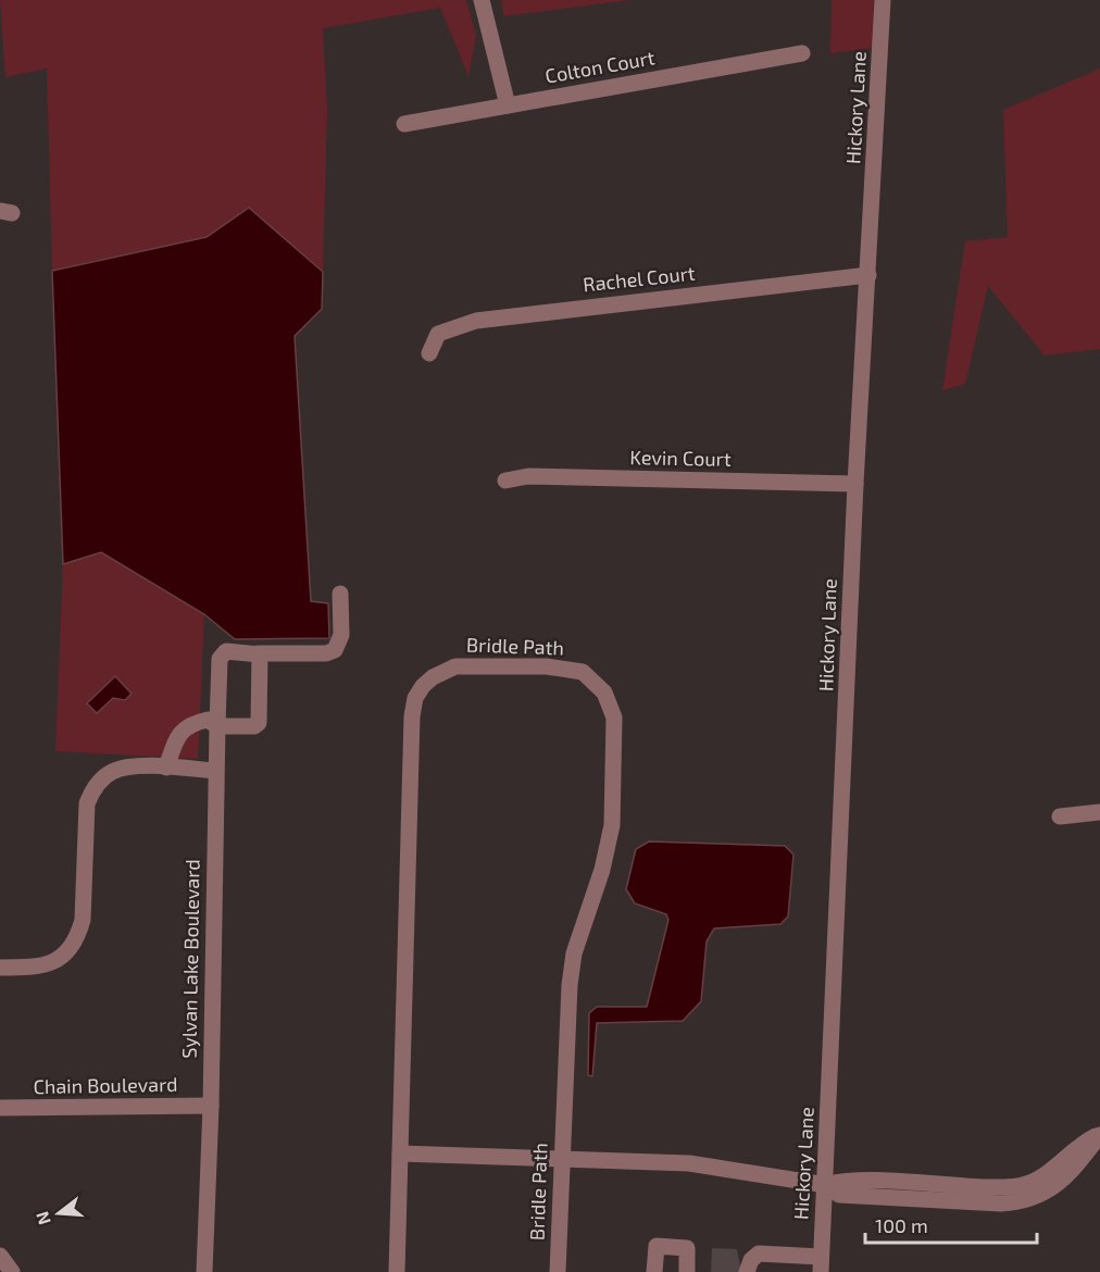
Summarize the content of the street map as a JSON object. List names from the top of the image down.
{
  "streets": {
    "street": [
      "Colton Court",
      "Hickory Lane",
      "Rachel Court",
      "Kevin Court",
      "Bridle Path",
      "Sylvan Lake Boulevard",
      "Chain Boulevard"
    ]
  },
  "crossings": [
    ["Hickory Lane", "Rachel Court"],
    ["Hickory Lane", "Kevin Court"],
    ["Sylvan Lake Boulevard", "Chain Boulevard"]
  ],
  "scale_bar": "100 m",
  "north": "left"
}
